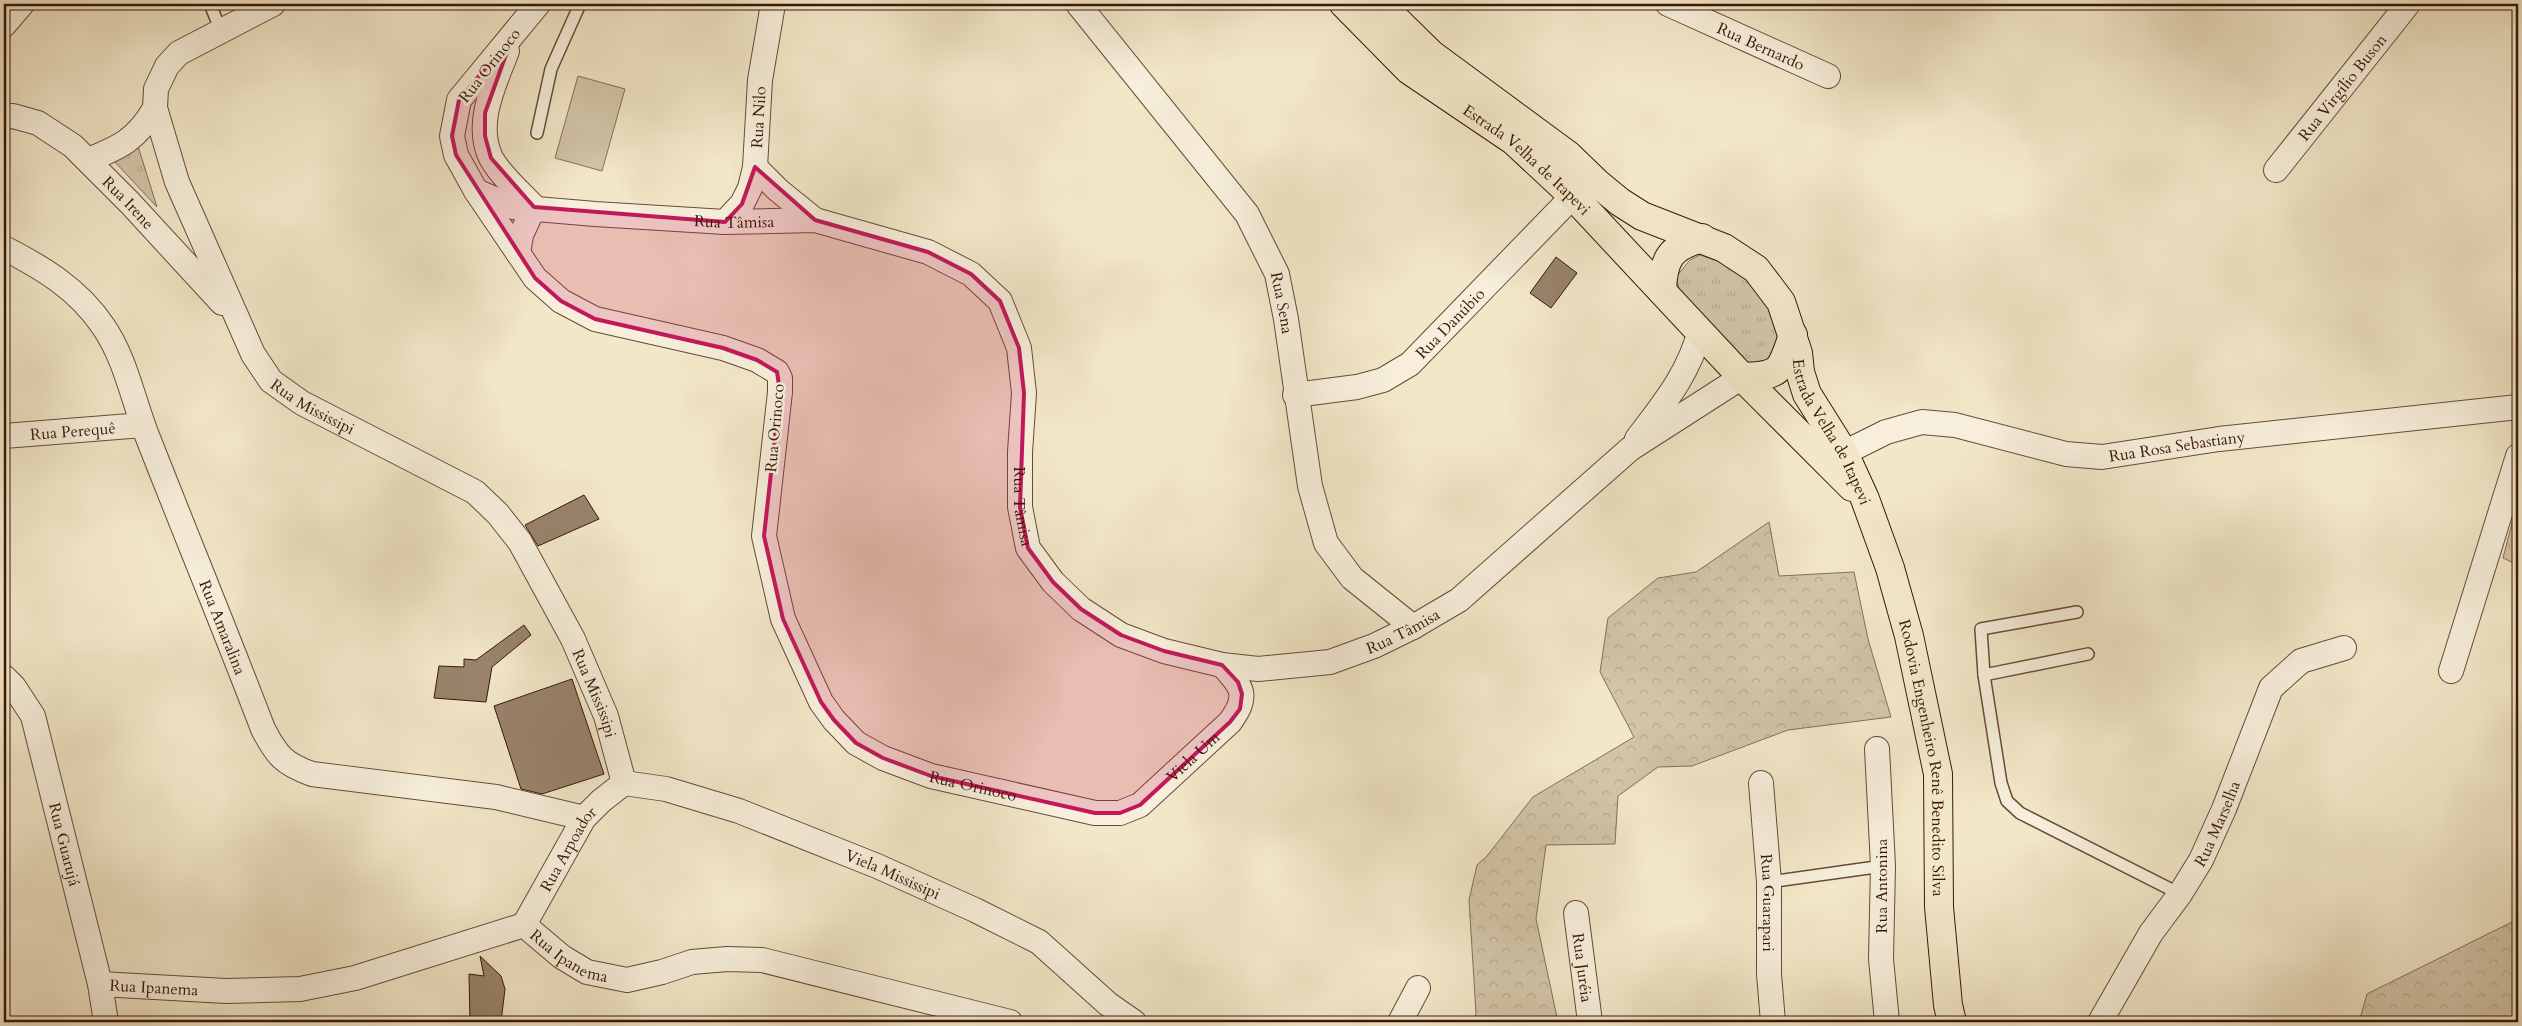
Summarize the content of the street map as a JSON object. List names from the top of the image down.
{
  "streets": {
    "main road": ["Estrada Velha de Itapevi", "Rodovia Engenheiro Renê Benedito Silva"],
    "street": [
      "Rua Bernardo",
      "Rua Orinoco",
      "Rua Virgílio Buson",
      "Rua Nilo",
      "Rua Irene",
      "Rua Tâmisa",
      "Rua Sena",
      "Rua Danúbio",
      "Rua Mississipi",
      "Rua Perequê",
      "Rua Rosa Sebastiany",
      "Rua Amaralina",
      "Viela Um",
      "Rua Marselha",
      "Rua Guarujá",
      "Rua Arpoador",
      "Viela Mississipi",
      "Rua Antonina",
      "Rua Guarapari",
      "Rua Ipanema",
      "Rua Juréia"
    ]
  },
  "crossings": [
    ["Rua Orinoco", "Rua Tâmisa"],
    ["Rua Orinoco", "Viela Um"],
    ["Rua Nilo", "Rua Tâmisa"],
    ["Estrada Velha de Itapevi", "Rua Tâmisa"],
    ["Estrada Velha de Itapevi", "Rua Danúbio"],
    ["Estrada Velha de Itapevi", "Rua Rosa Sebastiany"],
    ["Estrada Velha de Itapevi", "Rodovia Engenheiro Renê Benedito Silva"],
    ["Rua Irene", "Rua Mississipi"],
    ["Rua Tâmisa", "Rua Sena"],
    ["Rua Tâmisa", "Viela Um"],
    ["Rua Sena", "Rua Danúbio"],
    ["Rua Mississipi", "Rua Arpoador"],
    ["Rua Mississipi", "Viela Mississipi"],
    ["Rua Perequê", "Rua Amaralina"],
    ["Rua Amaralina", "Rua Arpoador"],
    ["Rua Guarujá", "Rua Ipanema"],
    ["Rua Arpoador", "Viela Mississipi"],
    ["Rua Arpoador", "Rua Ipanema"]
  ]
}
